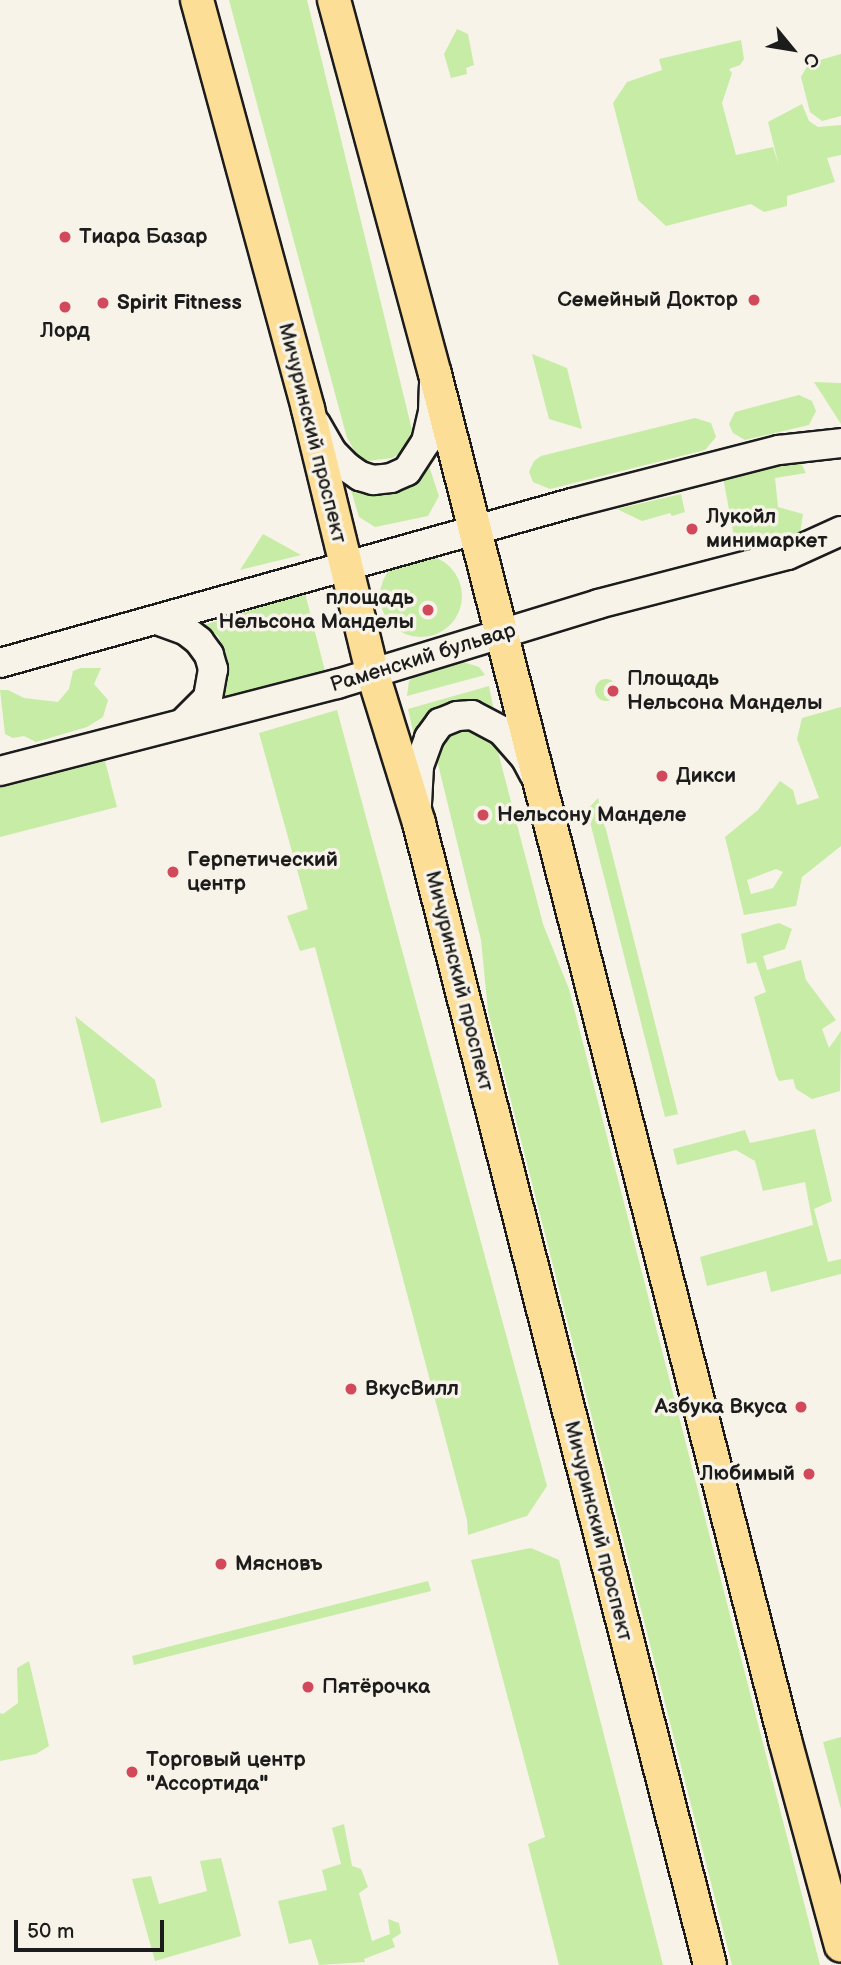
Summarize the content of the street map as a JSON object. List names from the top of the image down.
{
  "streets": {
    "main road": ["Мичуринский проспект"],
    "street": ["Раменский бульвар"]
  },
  "crossings": [
    ["Мичуринский проспект", "Раменский бульвар"]
  ],
  "places": [
    "Тиара Базар",
    "Семейный Доктор",
    "Spirit Fitness",
    "Лорд",
    "Лукойл минимаркет",
    "площадь Нельсона Манделы",
    "Площадь Нельсона Манделы",
    "Дикси",
    "Нельсону Манделе",
    "Герпетический центр",
    "ВкусВилл",
    "Азбука Вкуса",
    "Любимый",
    "Мясновъ",
    "Пятёрочка",
    "Торговый центр \"Ассортида\""
  ],
  "scale_bar": "50 m",
  "north": "bottom right"
}
